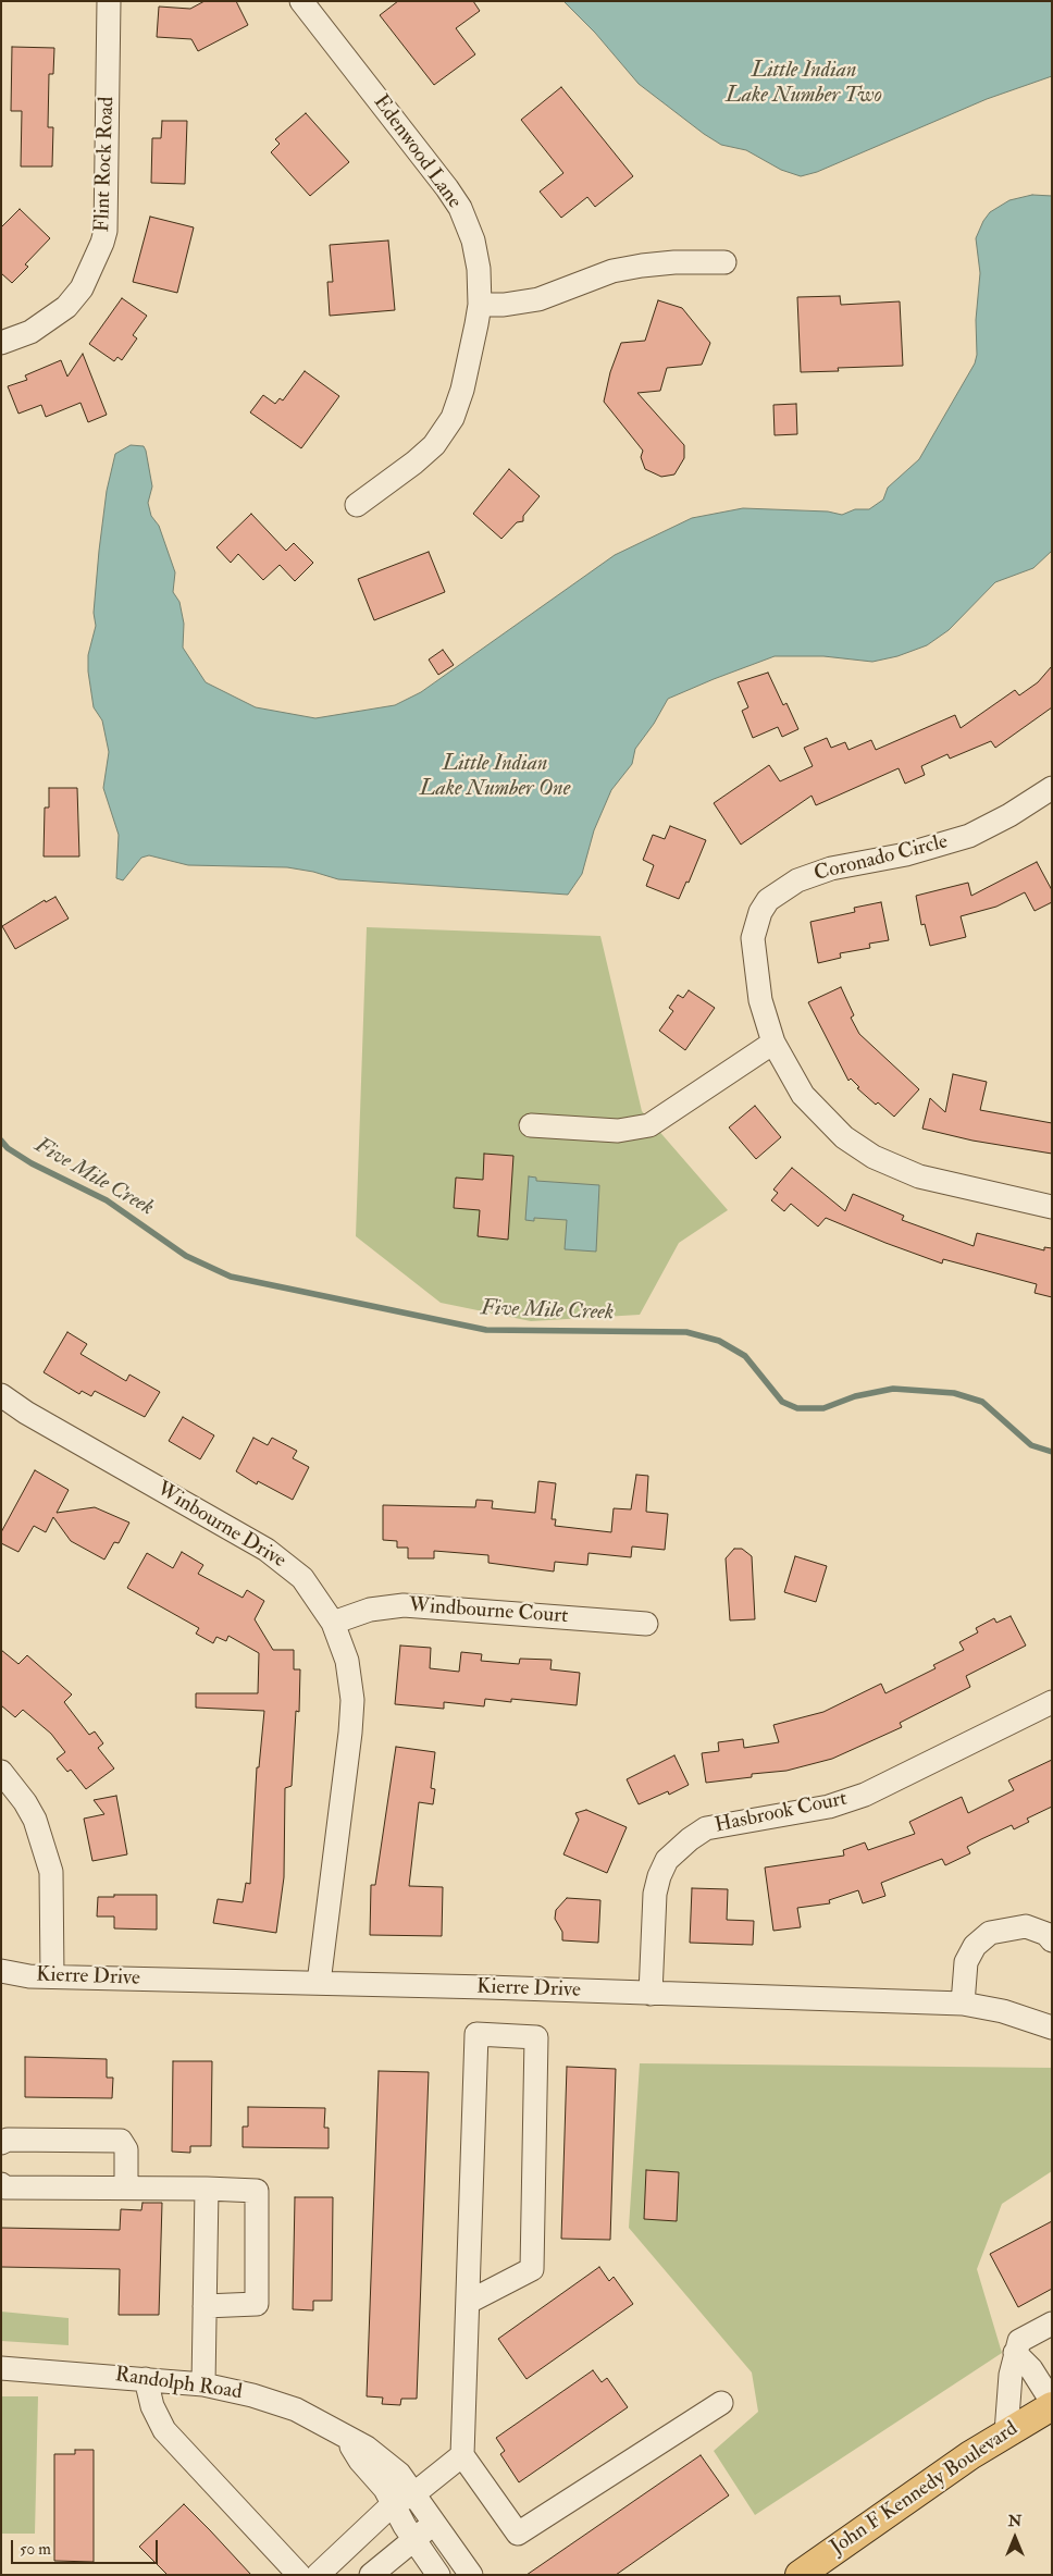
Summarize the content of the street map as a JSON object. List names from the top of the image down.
{
  "streets": {
    "main road": ["John F Kennedy Boulevard"],
    "street": [
      "Edenwood Lane",
      "Flint Rock Road",
      "Coronado Circle",
      "Winbourne Drive",
      "Windbourne Court",
      "Hasbrook Court",
      "Kierre Drive",
      "Randolph Road"
    ]
  },
  "crossings": [
    ["Winbourne Drive", "Windbourne Court"],
    ["Winbourne Drive", "Kierre Drive"],
    ["Hasbrook Court", "Kierre Drive"]
  ],
  "water": ["Little Indian Lake Number Two", "Little Indian Lake Number One", "Five Mile Creek"],
  "scale_bar": "50 m",
  "north": "top"
}
